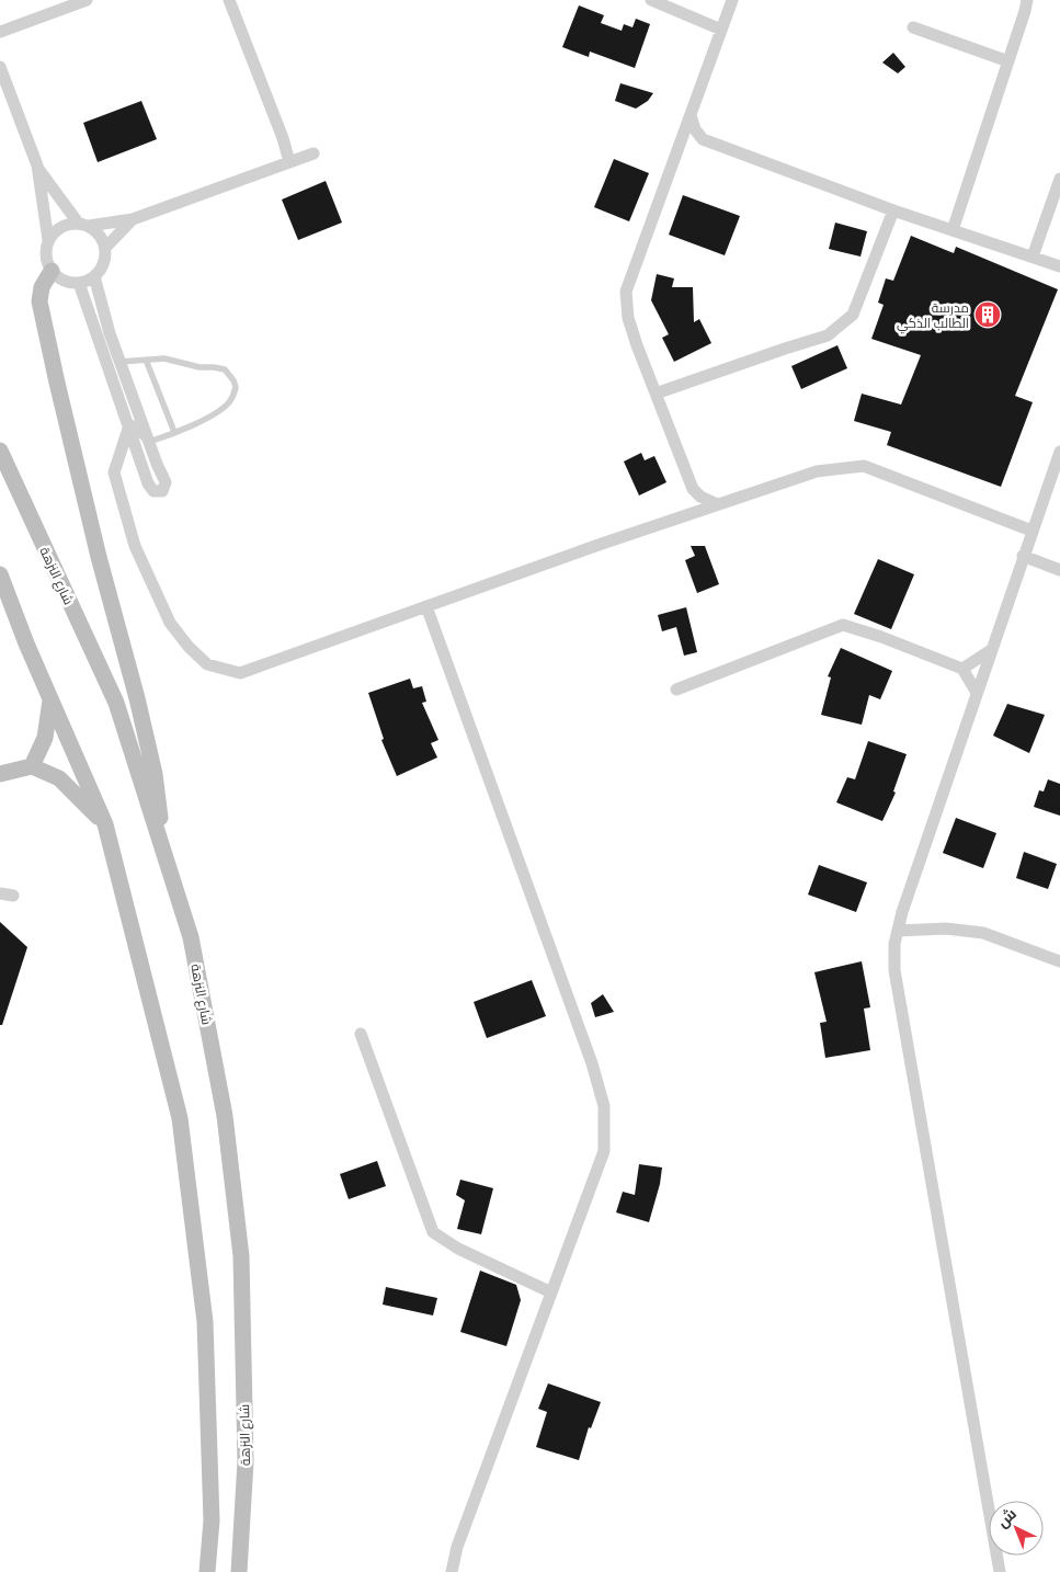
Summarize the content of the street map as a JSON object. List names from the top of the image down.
{
  "streets": {
    "main road": ["شارع النزهة"]
  },
  "places": {
    "building": ["مدرسة الطالب الذكي"]
  },
  "north": "top left"
}
